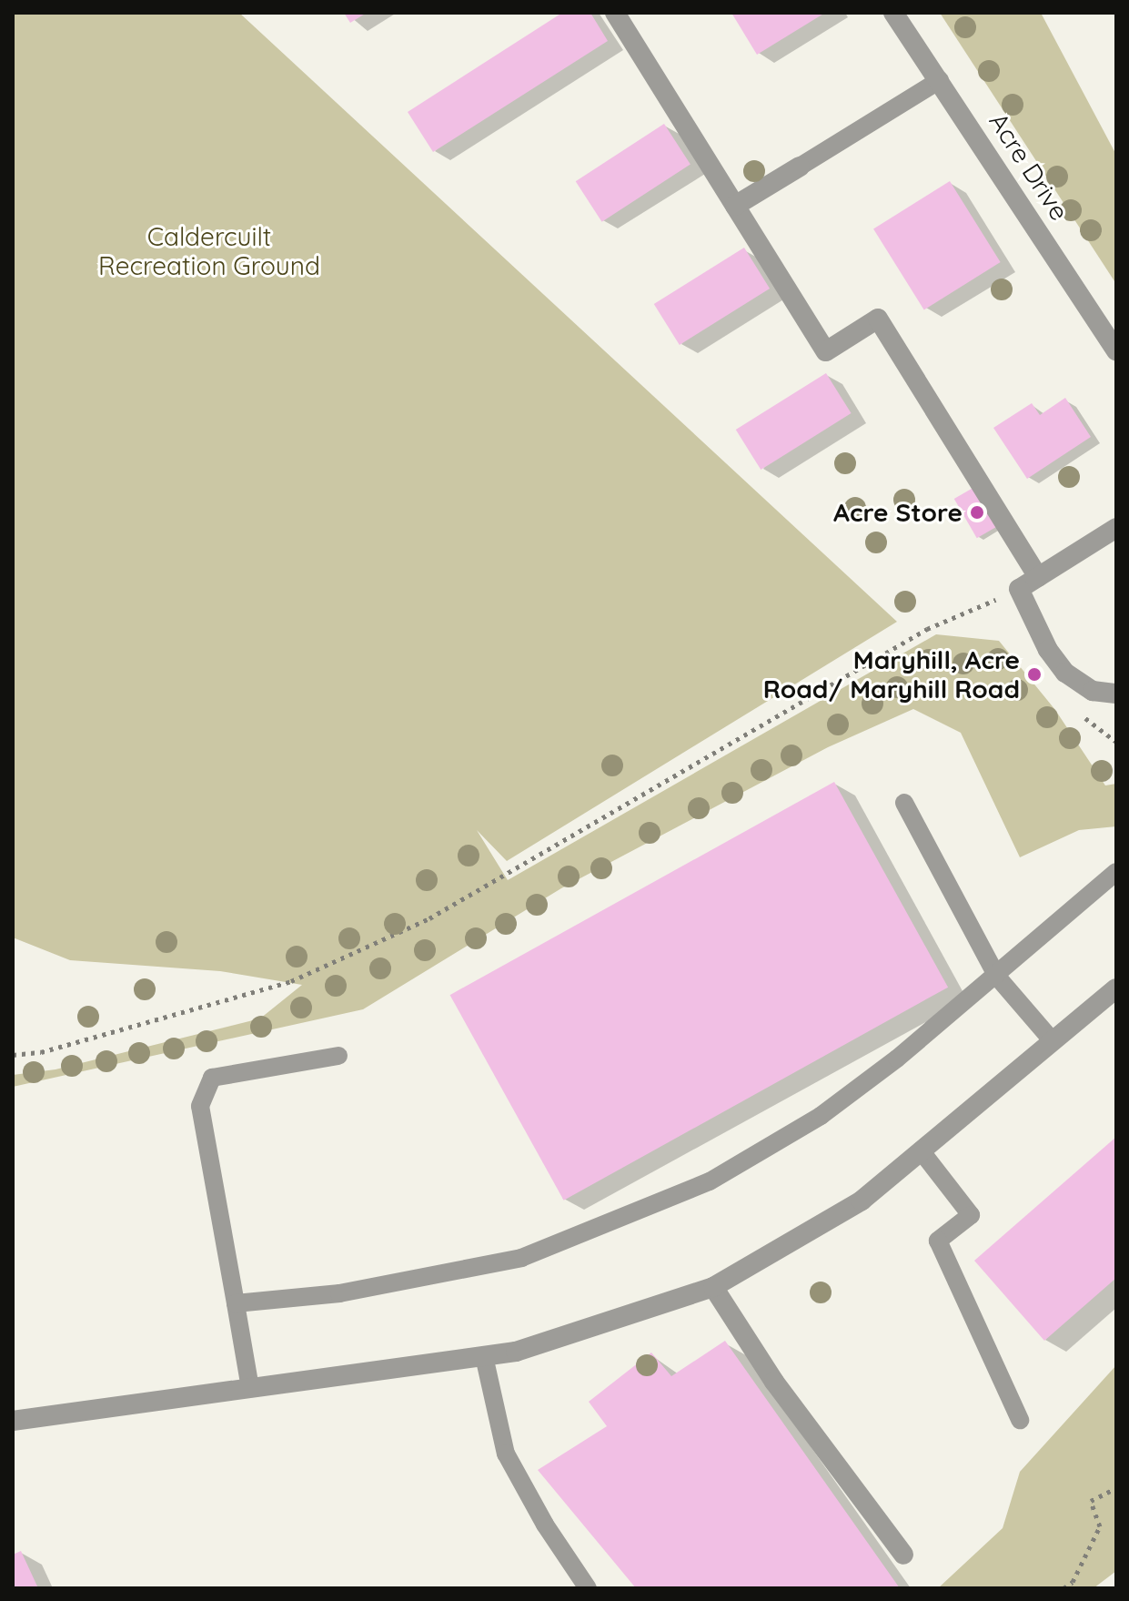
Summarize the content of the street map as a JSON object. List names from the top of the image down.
{
  "streets": {
    "street": ["Acre Drive"]
  },
  "parks": ["Caldercuilt Recreation Ground"],
  "places": ["Acre Store", "Maryhill, Acre Road/ Maryhill Road"]
}
